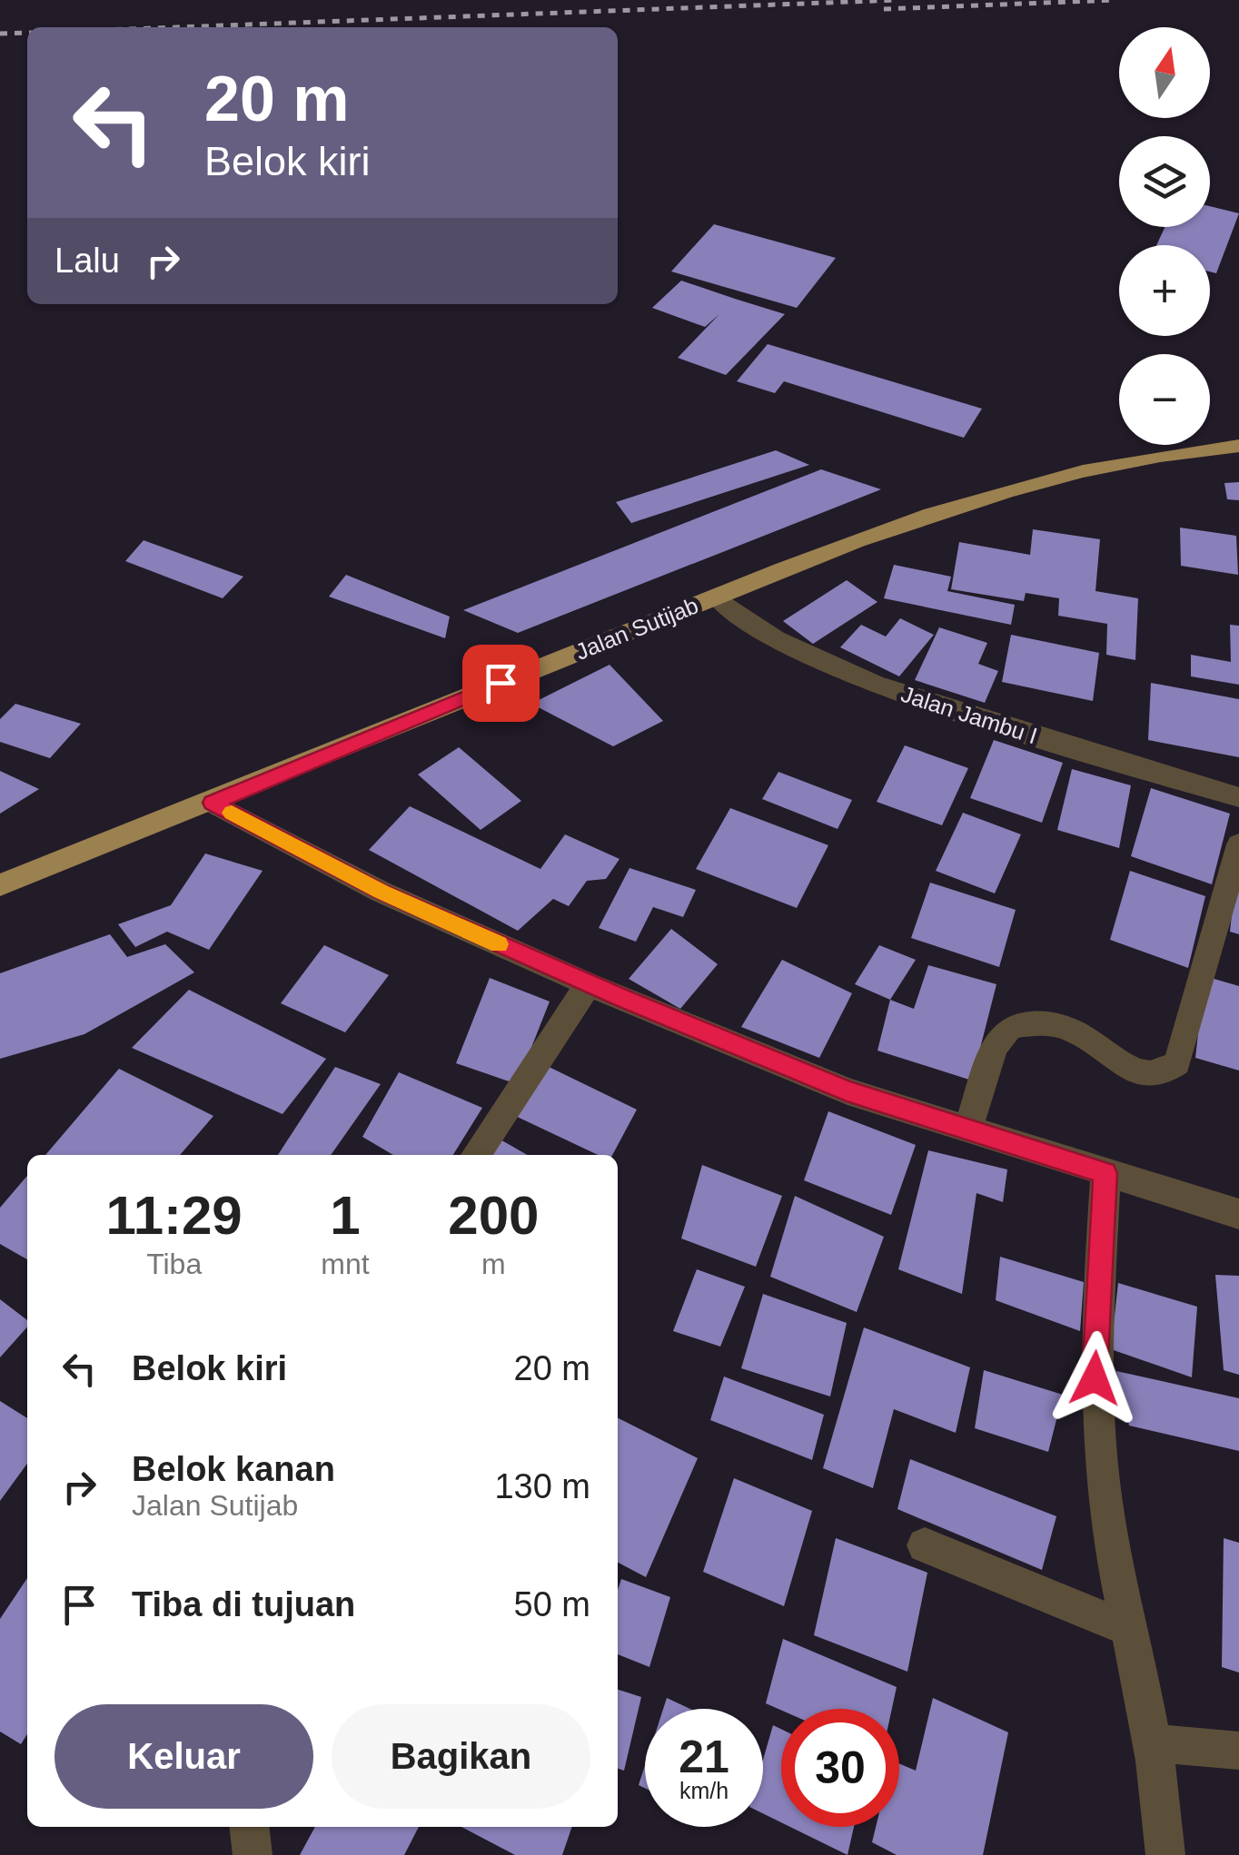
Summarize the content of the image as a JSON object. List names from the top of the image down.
{
  "streets": {
    "main road": ["Jalan Sutijab"],
    "street": ["Jalan Jambu I"]
  },
  "crossings": [
    ["Jalan Sutijab", "Jalan Jambu I"]
  ],
  "north": "top",
  "page": {
    "map_buttons": ["+", "−"],
    "turn": ["20 m", "Belok kiri"],
    "then": "Lalu",
    "eta": [
      "11:29",
      "Tiba",
      "1",
      "mnt",
      "200",
      "m"
    ],
    "list": [
      {
        "name": "Belok kiri",
        "value": "20 m"
      },
      {
        "name": "Belok kanan",
        "note": "Jalan Sutijab",
        "value": "130 m"
      },
      {
        "name": "Tiba di tujuan",
        "value": "50 m"
      }
    ],
    "buttons": ["Keluar", "Bagikan"],
    "speed": "21 km/h",
    "limit": "30"
  }
}
